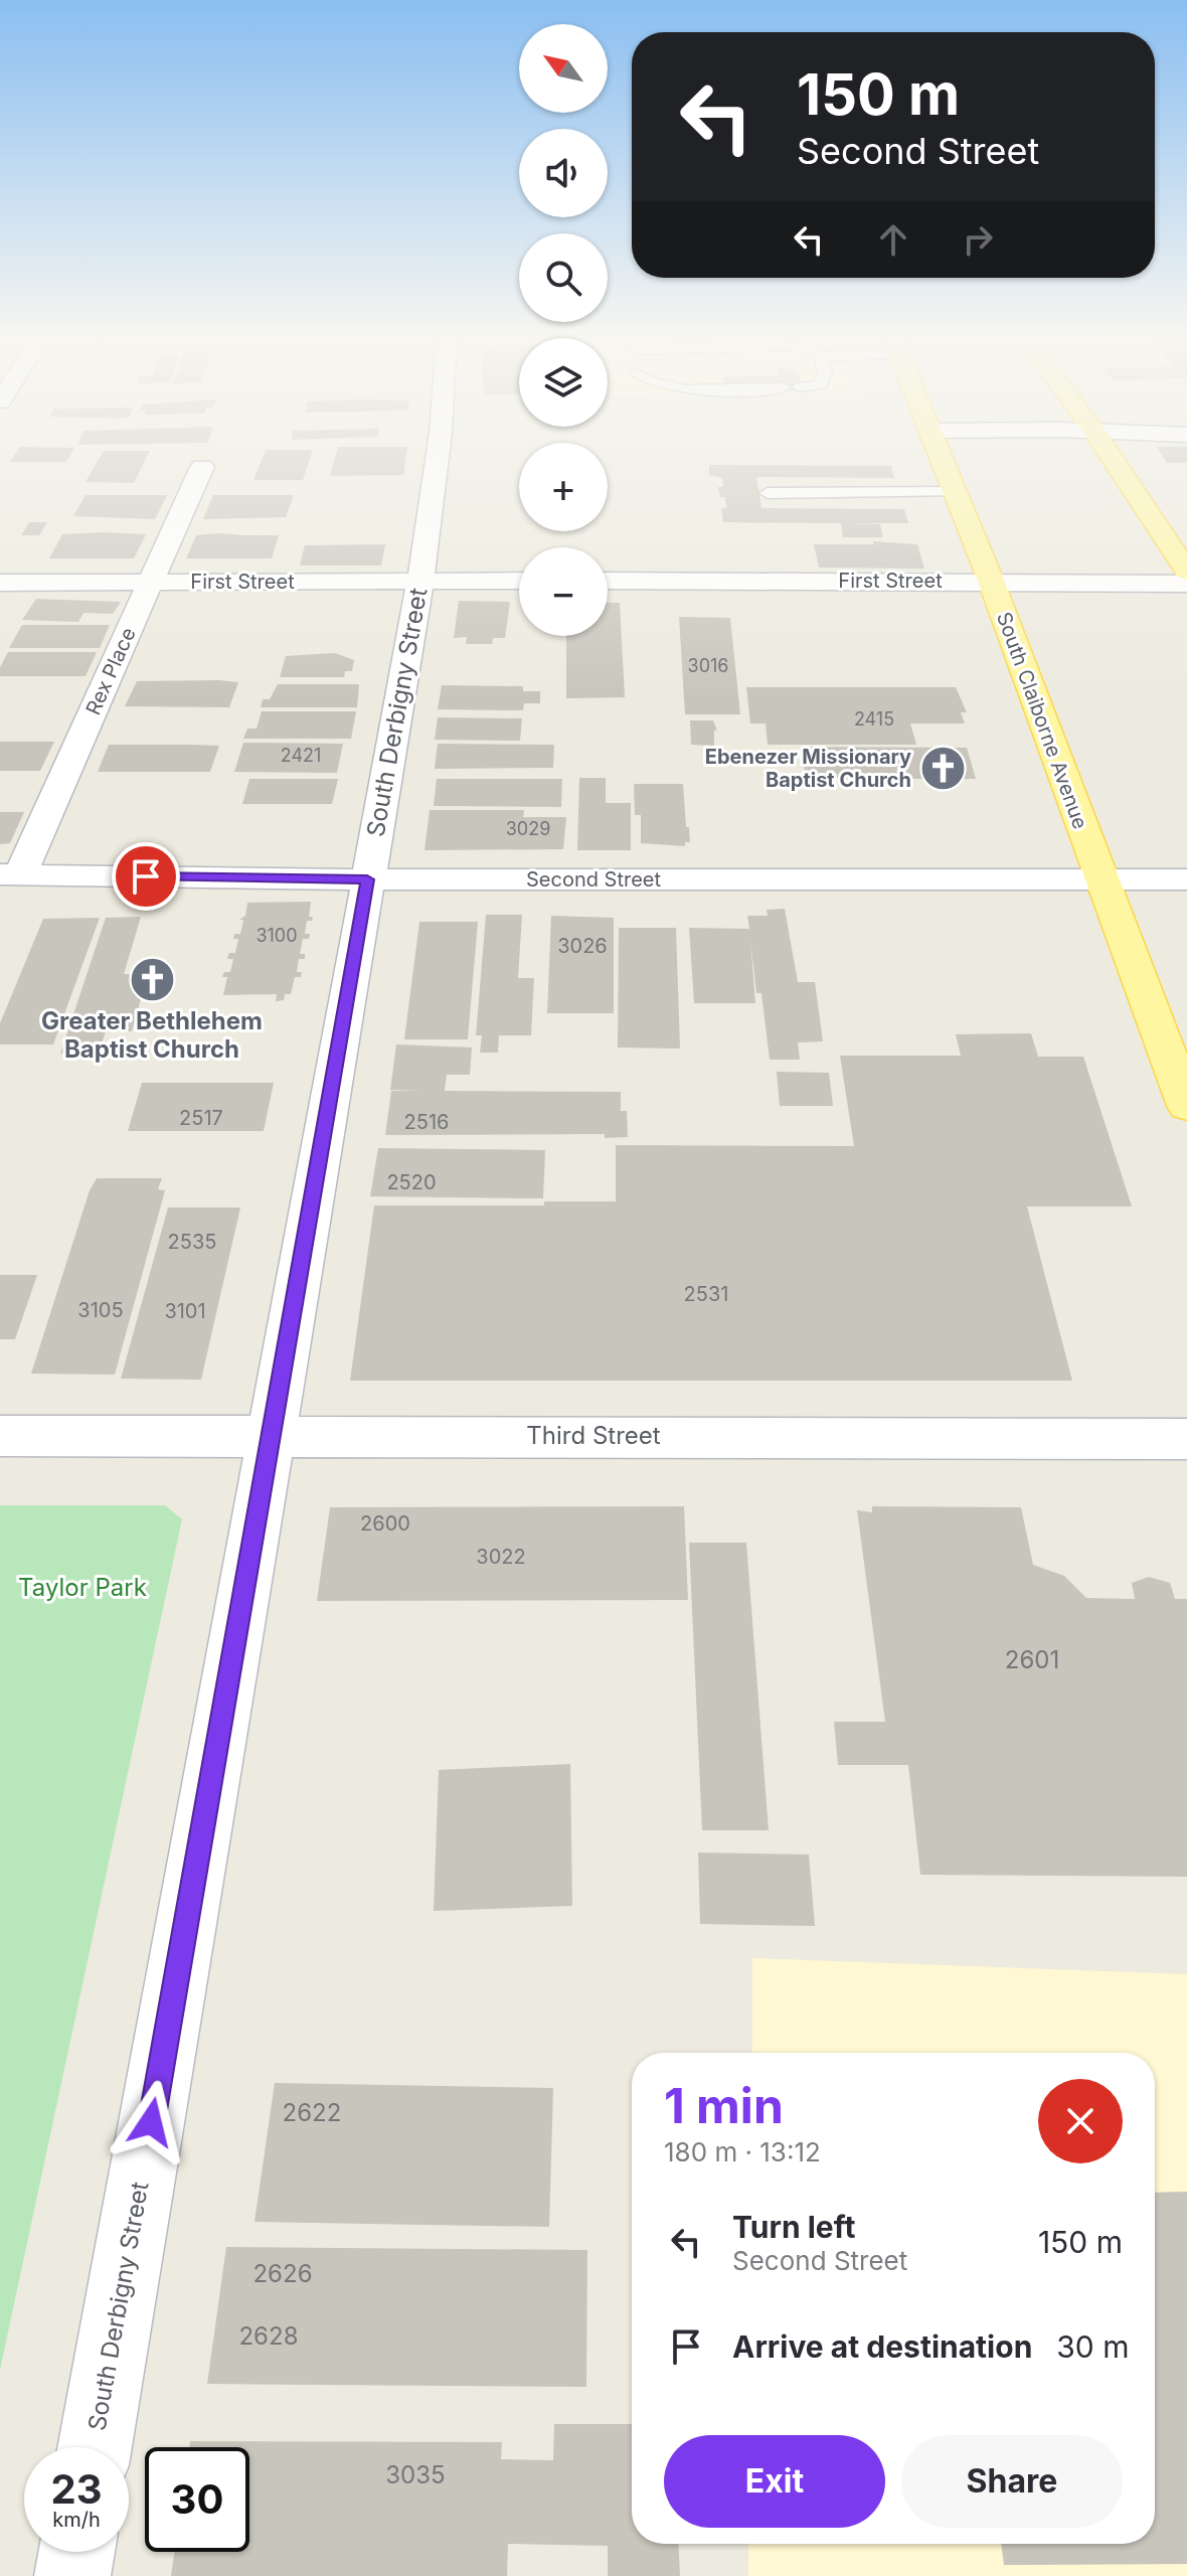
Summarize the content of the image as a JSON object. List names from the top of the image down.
{
  "streets": {
    "main road": ["South Claiborne Avenue"],
    "street": [
      "First Street",
      "Rex Place",
      "South Derbigny Street",
      "Second Street",
      "Third Street"
    ]
  },
  "crossings": [
    ["First Street", "Rex Place"],
    ["First Street", "South Derbigny Street"],
    ["First Street", "South Claiborne Avenue"],
    ["Rex Place", "Second Street"],
    ["South Derbigny Street", "Second Street"],
    ["South Derbigny Street", "Third Street"],
    ["South Claiborne Avenue", "Second Street"]
  ],
  "parks": ["Taylor Park"],
  "places": {
    "church": ["Ebenezer Missionary Baptist Church", "Greater Bethlehem Baptist Church"]
  },
  "house_numbers": [
    "3016",
    "2415",
    "2421",
    "3029",
    "3100",
    "3026",
    "2517",
    "2516",
    "2520",
    "2535",
    "2531",
    "3105",
    "3101",
    "2600",
    "3022",
    "2601",
    "2622",
    "2626",
    "2628",
    "3035"
  ],
  "north": "top left",
  "page": {
    "map_buttons": ["+", "−"],
    "turn": ["150 m", "Second Street"],
    "heading": ["1 min", "180 m · 13:12"],
    "list": [
      {
        "name": "Turn left",
        "note": "Second Street",
        "value": "150 m"
      },
      {
        "name": "Arrive at destination",
        "value": "30 m"
      }
    ],
    "buttons": ["Exit", "Share"],
    "speed": "23 km/h",
    "limit": "30"
  }
}
